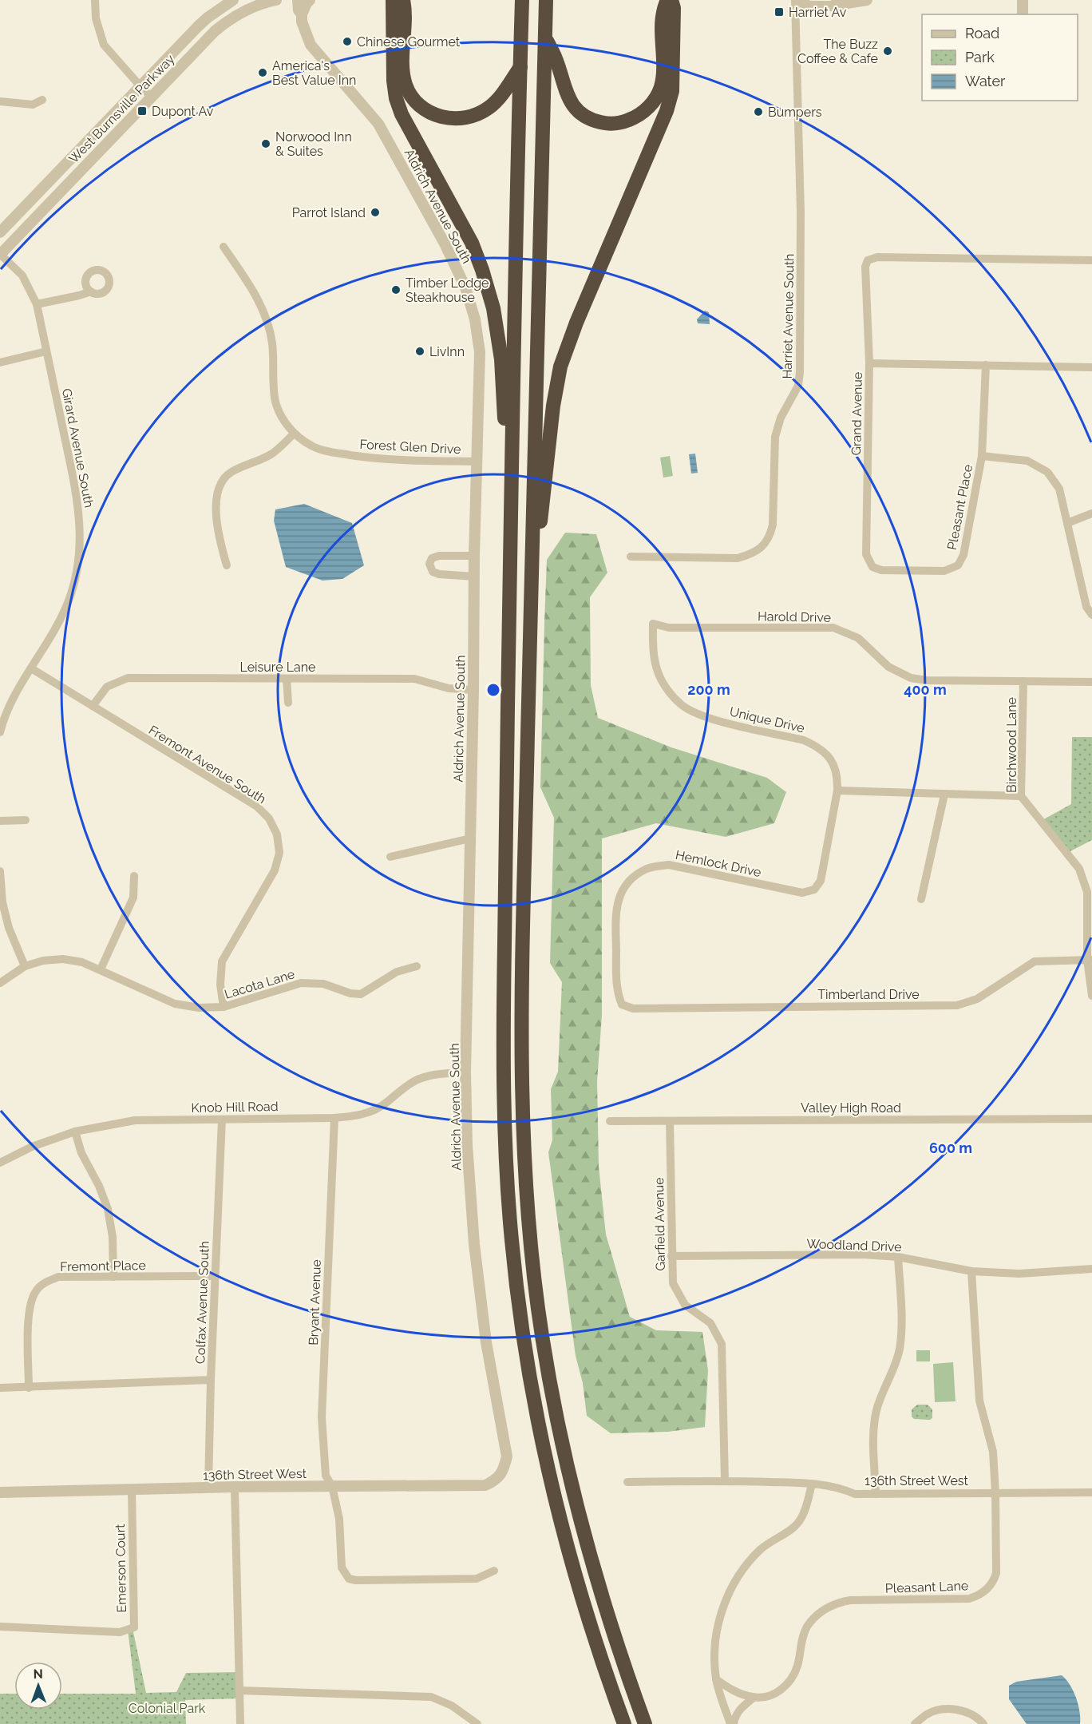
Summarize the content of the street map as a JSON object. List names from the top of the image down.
{
  "streets": {
    "street": [
      "West Burnsville Parkway",
      "Aldrich Avenue South",
      "Harriet Avenue South",
      "Grand Avenue",
      "Forest Glen Drive",
      "Girard Avenue South",
      "Pleasant Place",
      "Harold Drive",
      "Leisure Lane",
      "Unique Drive",
      "Birchwood Lane",
      "Fremont Avenue South",
      "Hemlock Drive",
      "Lacota Lane",
      "Timberland Drive",
      "Knob Hill Road",
      "Valley High Road",
      "Garfield Avenue",
      "Woodland Drive",
      "Fremont Place",
      "Colfax Avenue South",
      "Bryant Avenue",
      "136th Street West",
      "Emerson Court",
      "Pleasant Lane"
    ]
  },
  "crossings": [
    ["West Burnsville Parkway", "Girard Avenue South"],
    ["Aldrich Avenue South", "Forest Glen Drive"],
    ["Aldrich Avenue South", "Leisure Lane"],
    ["Aldrich Avenue South", "Knob Hill Road"],
    ["Aldrich Avenue South", "136th Street West"],
    ["Grand Avenue", "Pleasant Place"],
    ["Girard Avenue South", "Fremont Avenue South"],
    ["Harold Drive", "Unique Drive"],
    ["Harold Drive", "Birchwood Lane"],
    ["Leisure Lane", "Fremont Avenue South"],
    ["Unique Drive", "Hemlock Drive"],
    ["Birchwood Lane", "Timberland Drive"],
    ["Fremont Avenue South", "Lacota Lane"],
    ["Hemlock Drive", "Timberland Drive"],
    ["Knob Hill Road", "Colfax Avenue South"],
    ["Knob Hill Road", "Bryant Avenue"],
    ["Valley High Road", "Garfield Avenue"],
    ["Garfield Avenue", "Woodland Drive"],
    ["Garfield Avenue", "136th Street West"],
    ["Woodland Drive", "Pleasant Lane"],
    ["Fremont Place", "Colfax Avenue South"],
    ["Colfax Avenue South", "136th Street West"],
    ["Bryant Avenue", "136th Street West"],
    ["136th Street West", "Emerson Court"],
    ["136th Street West", "Pleasant Lane"]
  ],
  "parks": ["Colonial Park"],
  "places": {
    "transit": ["Harriet Av", "Dupont Av"],
    "other": [
      "Chinese Gourmet",
      "The Buzz Coffee & Cafe",
      "America's Best Value Inn",
      "Bumpers",
      "Norwood Inn & Suites",
      "Parrot Island",
      "Timber Lodge Steakhouse",
      "LivInn"
    ]
  },
  "legend": ["Road", "Park", "Water"],
  "north": "top",
  "rings": ["200 m", "400 m", "600 m"]
}
